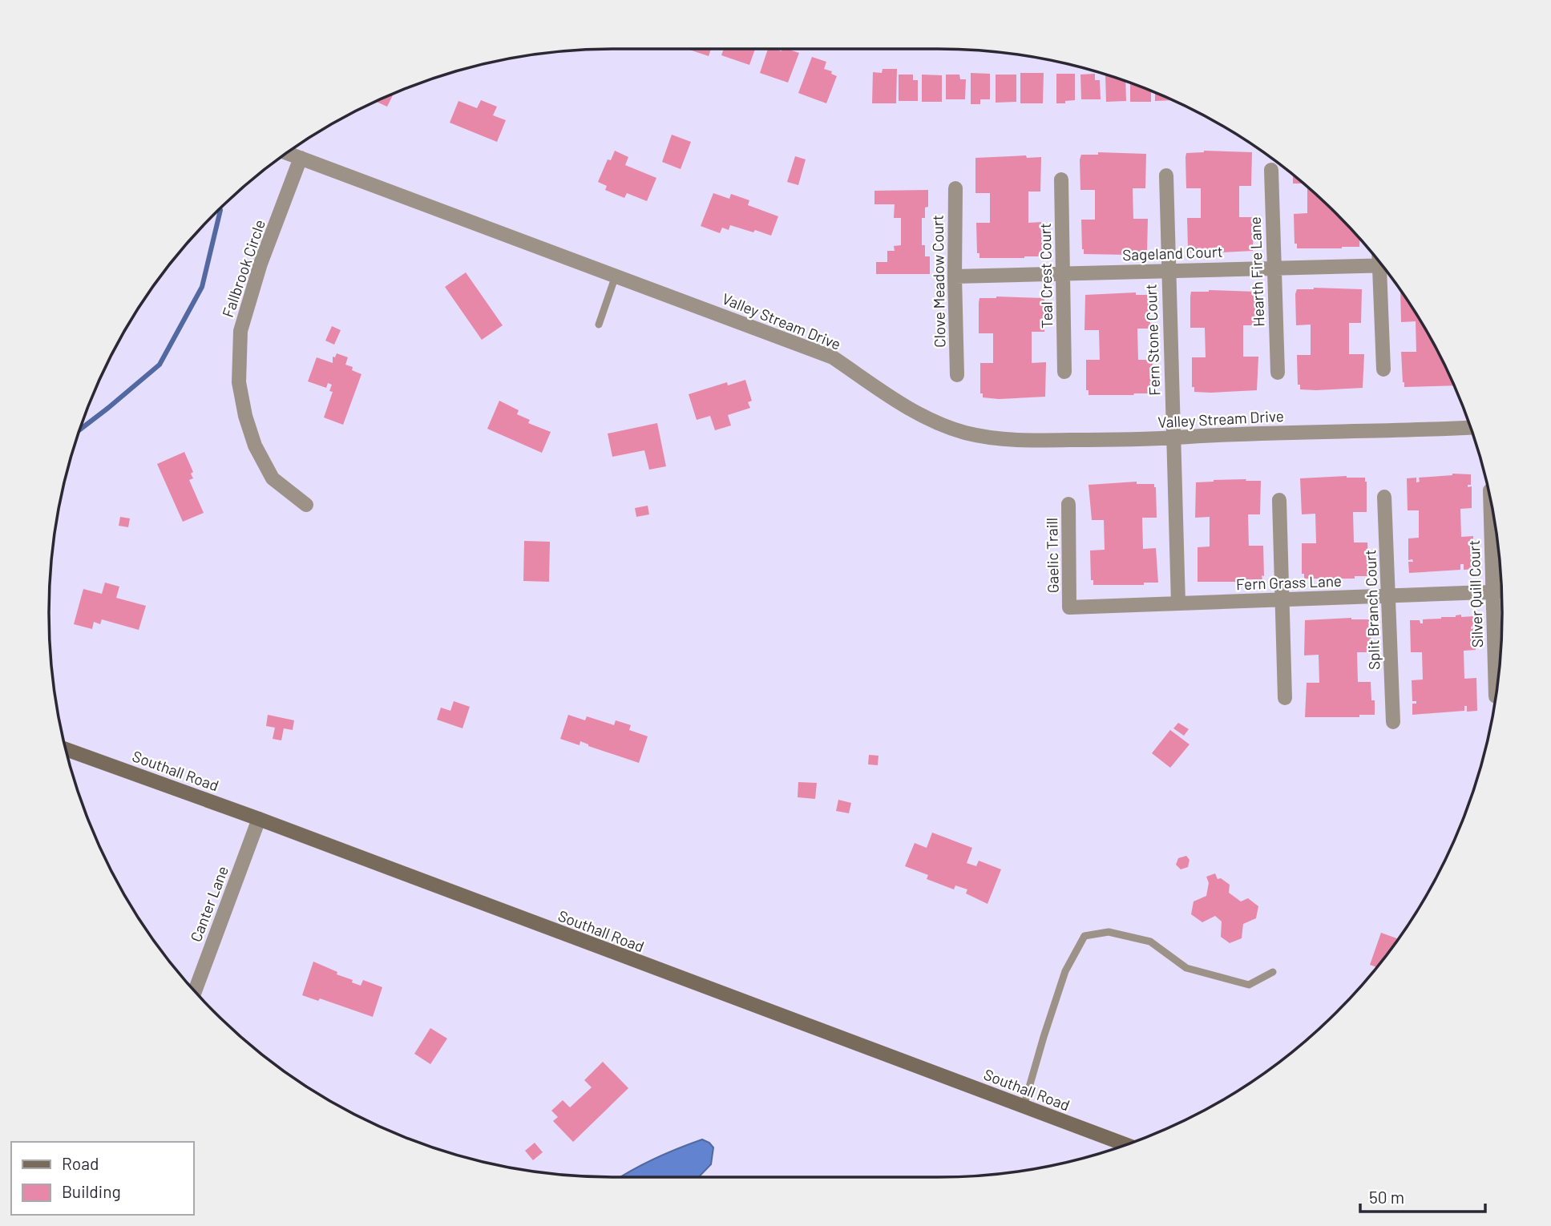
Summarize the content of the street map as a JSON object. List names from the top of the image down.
{
  "streets": {
    "street": [
      "Sageland Court",
      "Fallbrook Circle",
      "Hearth Fire Lane",
      "Teal Crest Court",
      "Clove Meadow Court",
      "Valley Stream Drive",
      "Fern Stone Court",
      "Gaelic Traill",
      "Fern Grass Lane",
      "Silver Quill Court",
      "Split Branch Court",
      "Southall Road",
      "Canter Lane"
    ]
  },
  "crossings": [
    ["Sageland Court", "Hearth Fire Lane"],
    ["Sageland Court", "Teal Crest Court"],
    ["Sageland Court", "Clove Meadow Court"],
    ["Sageland Court", "Fern Stone Court"],
    ["Fallbrook Circle", "Valley Stream Drive"],
    ["Valley Stream Drive", "Fern Stone Court"],
    ["Fern Stone Court", "Fern Grass Lane"],
    ["Gaelic Traill", "Fern Grass Lane"],
    ["Fern Grass Lane", "Silver Quill Court"],
    ["Fern Grass Lane", "Split Branch Court"],
    ["Southall Road", "Canter Lane"]
  ],
  "legend": ["Road", "Building"],
  "scale_bar": "50 m"
}
